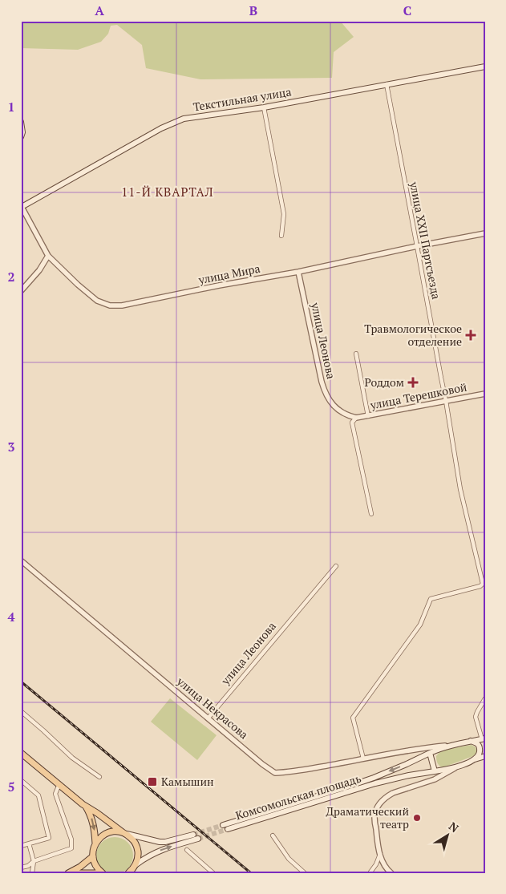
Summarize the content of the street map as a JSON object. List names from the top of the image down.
{
  "streets": {
    "main road": ["Текстильная улица", "Комсомольская площадь"],
    "street": [
      "улица XXII Партсъезда",
      "улица Мира",
      "улица Леонова",
      "улица Терешковой",
      "улица Некрасова"
    ]
  },
  "crossings": [
    ["Текстильная улица", "улица XXII Партсъезда"],
    ["Текстильная улица", "улица Мира"],
    ["улица XXII Партсъезда", "улица Мира"],
    ["улица XXII Партсъезда", "улица Терешковой"],
    ["улица XXII Партсъезда", "улица Некрасова"],
    ["улица Мира", "улица Леонова"],
    ["улица Леонова", "улица Терешковой"],
    ["улица Леонова", "улица Некрасова"]
  ],
  "districts": ["11-Й КВАРТАЛ"],
  "places": {
    "health": ["Травмологическое отделение", "Роддом"],
    "transit": ["Камышин"],
    "other": ["Драматический театр"]
  },
  "north": "top right",
  "grid": {
    "columns": ["A", "B", "C"],
    "rows": [
      "1",
      "2",
      "3",
      "4",
      "5"
    ]
  }
}
